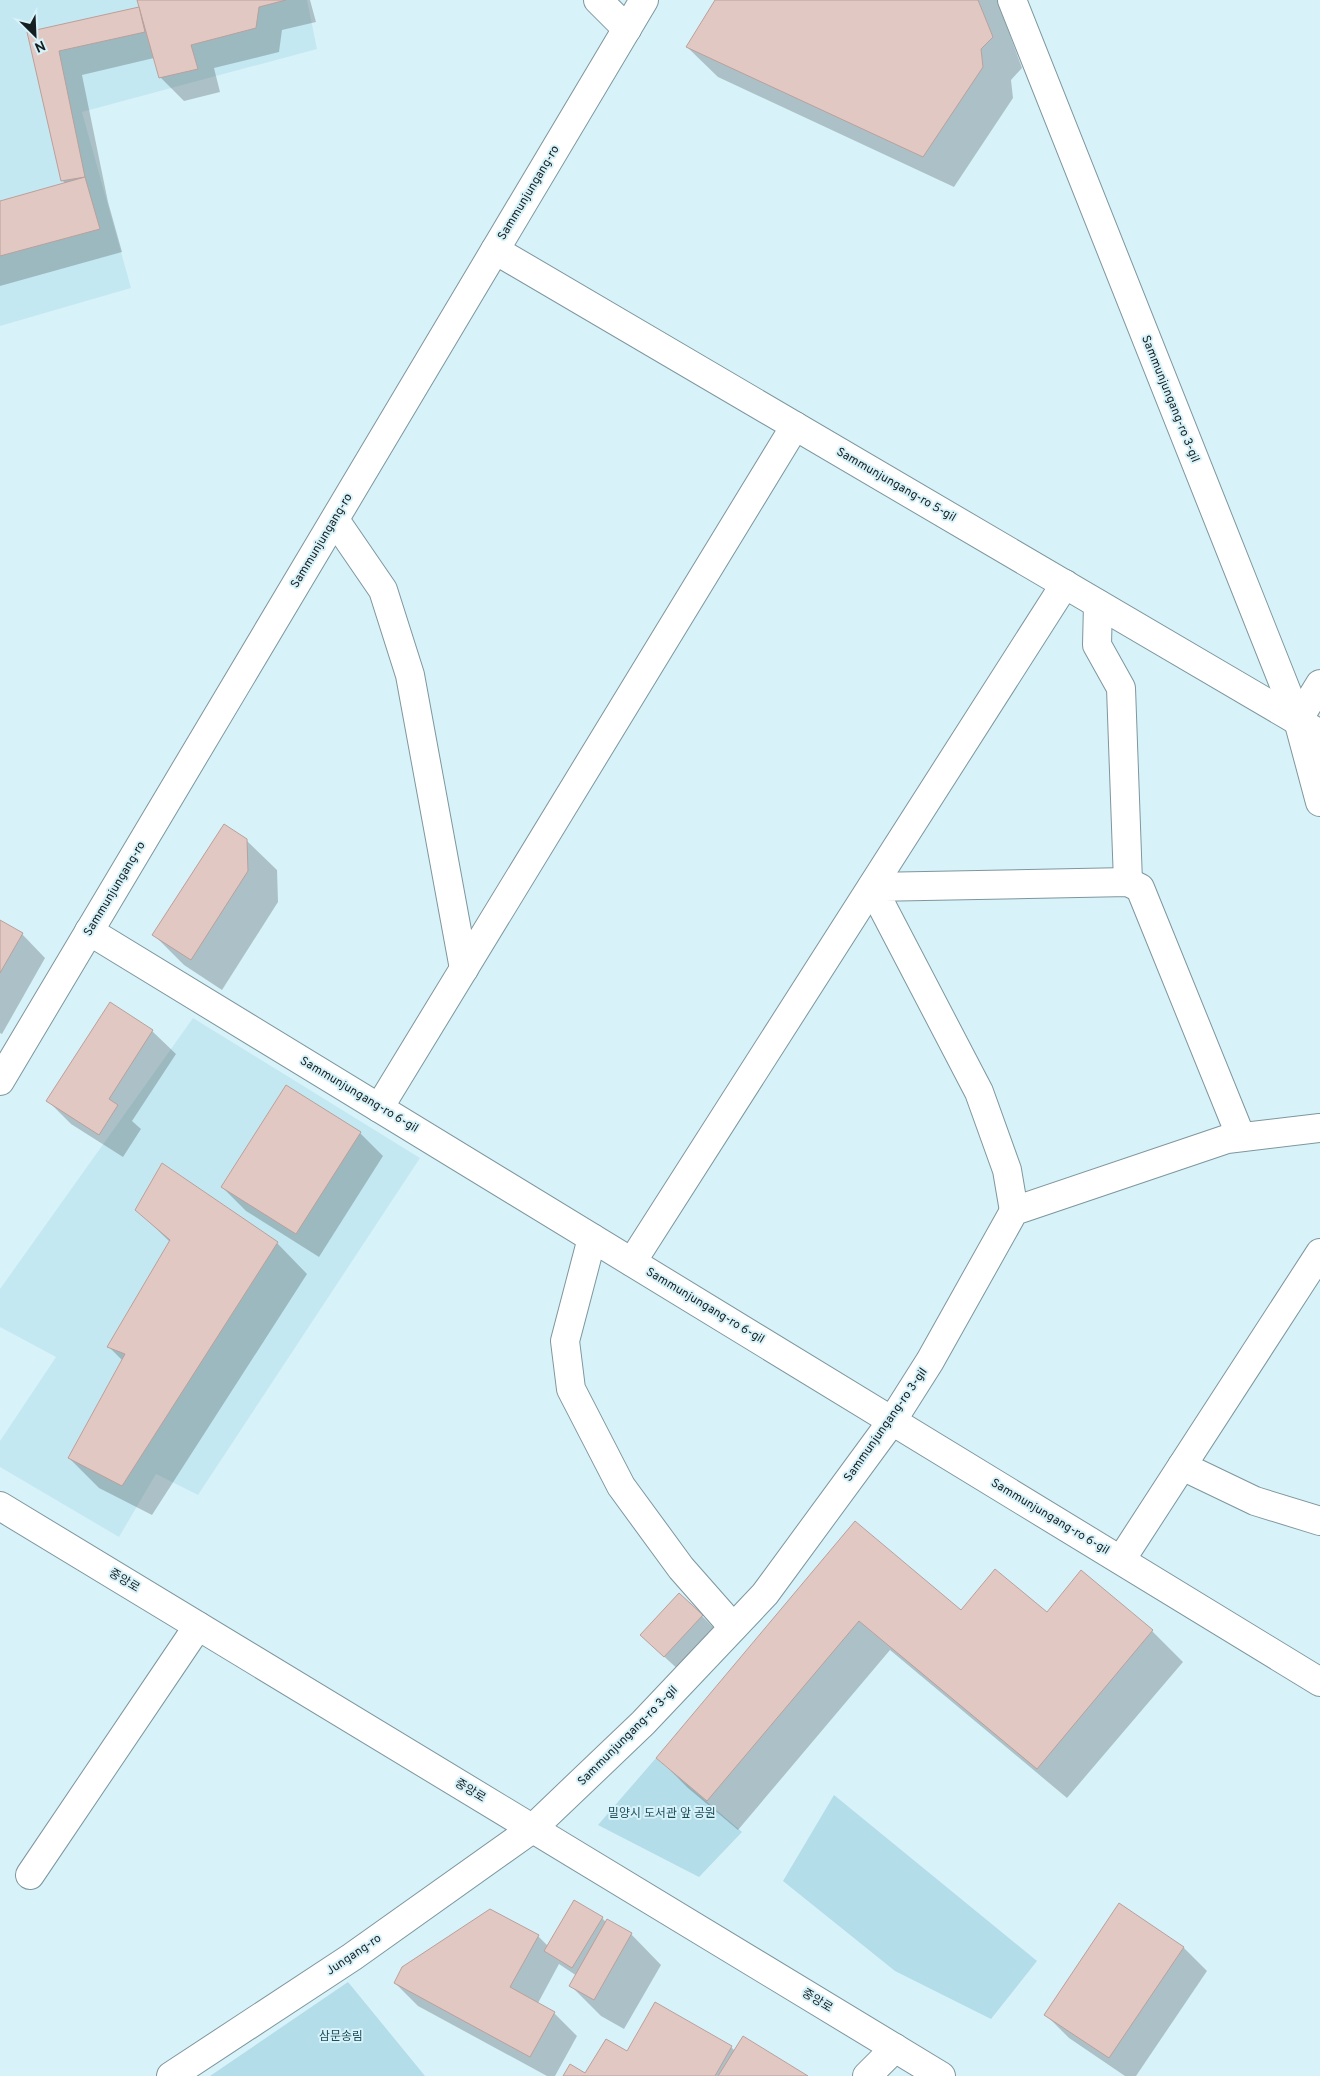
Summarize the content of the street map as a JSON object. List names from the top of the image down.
{
  "streets": {
    "street": [
      "Sammunjungang-ro",
      "Sammunjungang-ro 3-gil",
      "Sammunjungang-ro 5-gil",
      "Sammunjungang-ro 6-gil",
      "중앙로",
      "Jungang-ro"
    ]
  },
  "crossings": [
    ["Sammunjungang-ro", "Sammunjungang-ro 5-gil"],
    ["Sammunjungang-ro", "Sammunjungang-ro 6-gil"],
    ["Sammunjungang-ro 3-gil", "Sammunjungang-ro 5-gil"],
    ["Sammunjungang-ro 3-gil", "Sammunjungang-ro 6-gil"],
    ["Sammunjungang-ro 3-gil", "중앙로"],
    ["Sammunjungang-ro 3-gil", "Jungang-ro"],
    ["중앙로", "Jungang-ro"]
  ],
  "parks": ["밀양시 도서관 앞 공원", "삼문송림"],
  "north": "bottom right"
}
